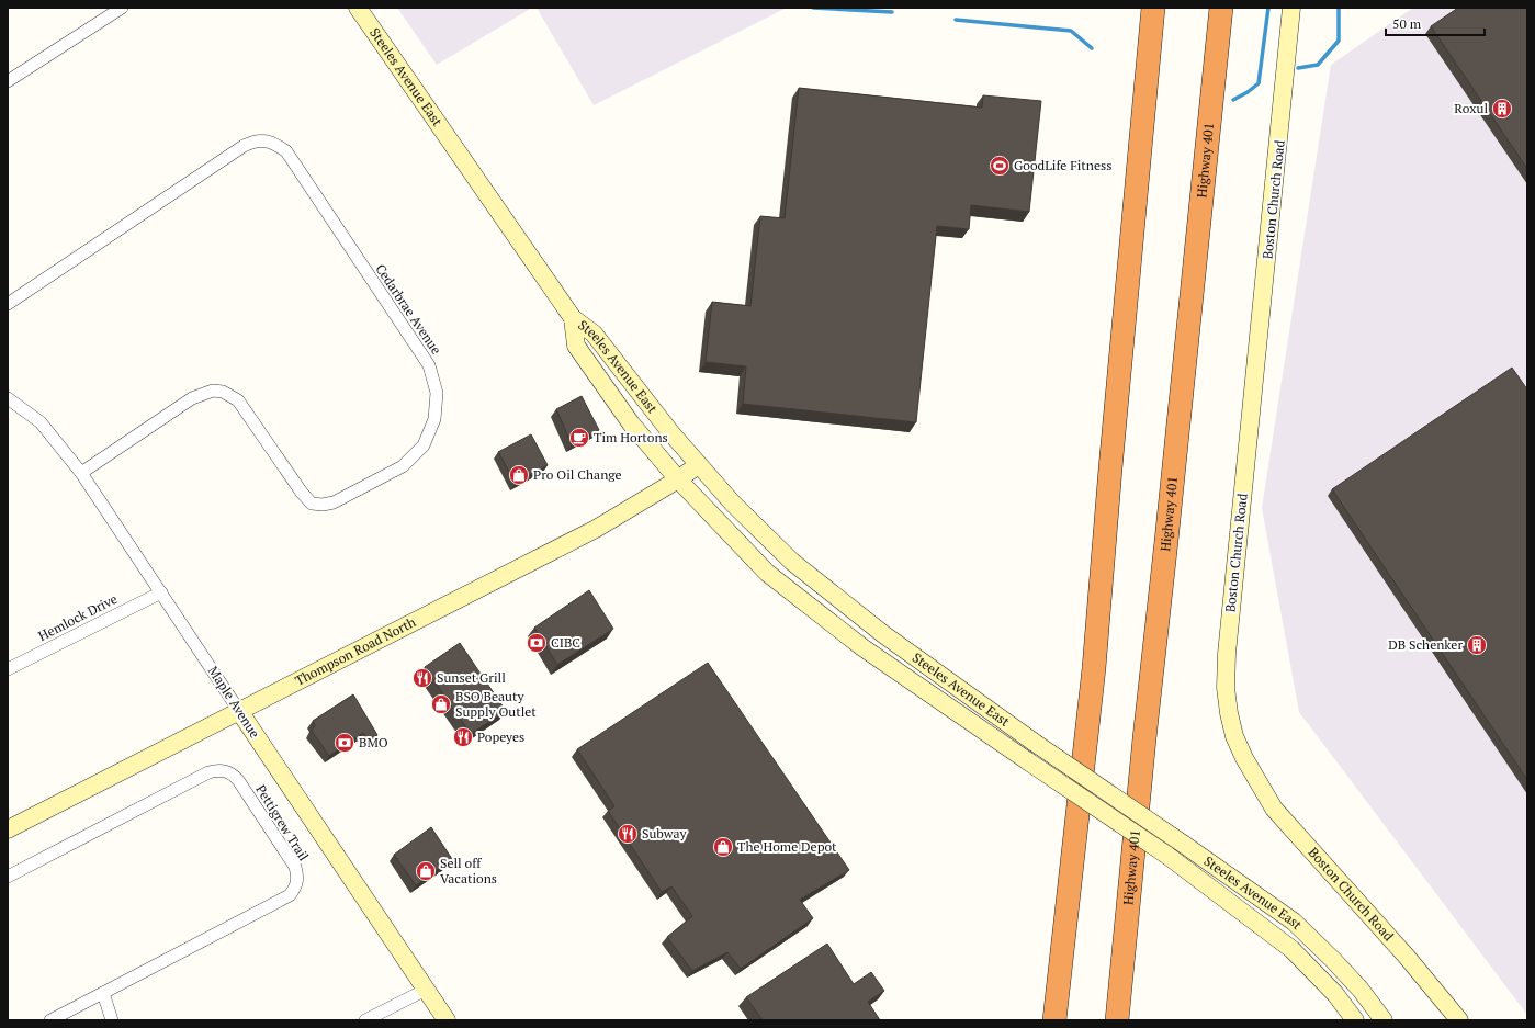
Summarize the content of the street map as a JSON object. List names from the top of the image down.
{
  "streets": {
    "highway": ["Highway 401"],
    "main road": [
      "Steeles Avenue East",
      "Boston Church Road",
      "Thompson Road North",
      "Maple Avenue"
    ],
    "street": ["Cedarbrae Avenue", "Hemlock Drive", "Pettigrew Trail"]
  },
  "crossings": [
    ["Steeles Avenue East", "Thompson Road North"],
    ["Cedarbrae Avenue", "Maple Avenue"],
    ["Hemlock Drive", "Maple Avenue"],
    ["Thompson Road North", "Maple Avenue"]
  ],
  "places": {
    "building": ["Roxul", "DB Schenker"],
    "sports": ["GoodLife Fitness"],
    "cafe": ["Tim Hortons"],
    "shop": [
      "Pro Oil Change",
      "BSO Beauty Supply Outlet",
      "The Home Depot",
      "Sell off Vacations"
    ],
    "bank": ["CIBC", "BMO"],
    "restaurant": ["Sunset Grill", "Popeyes", "Subway"]
  },
  "scale_bar": "50 m"
}
